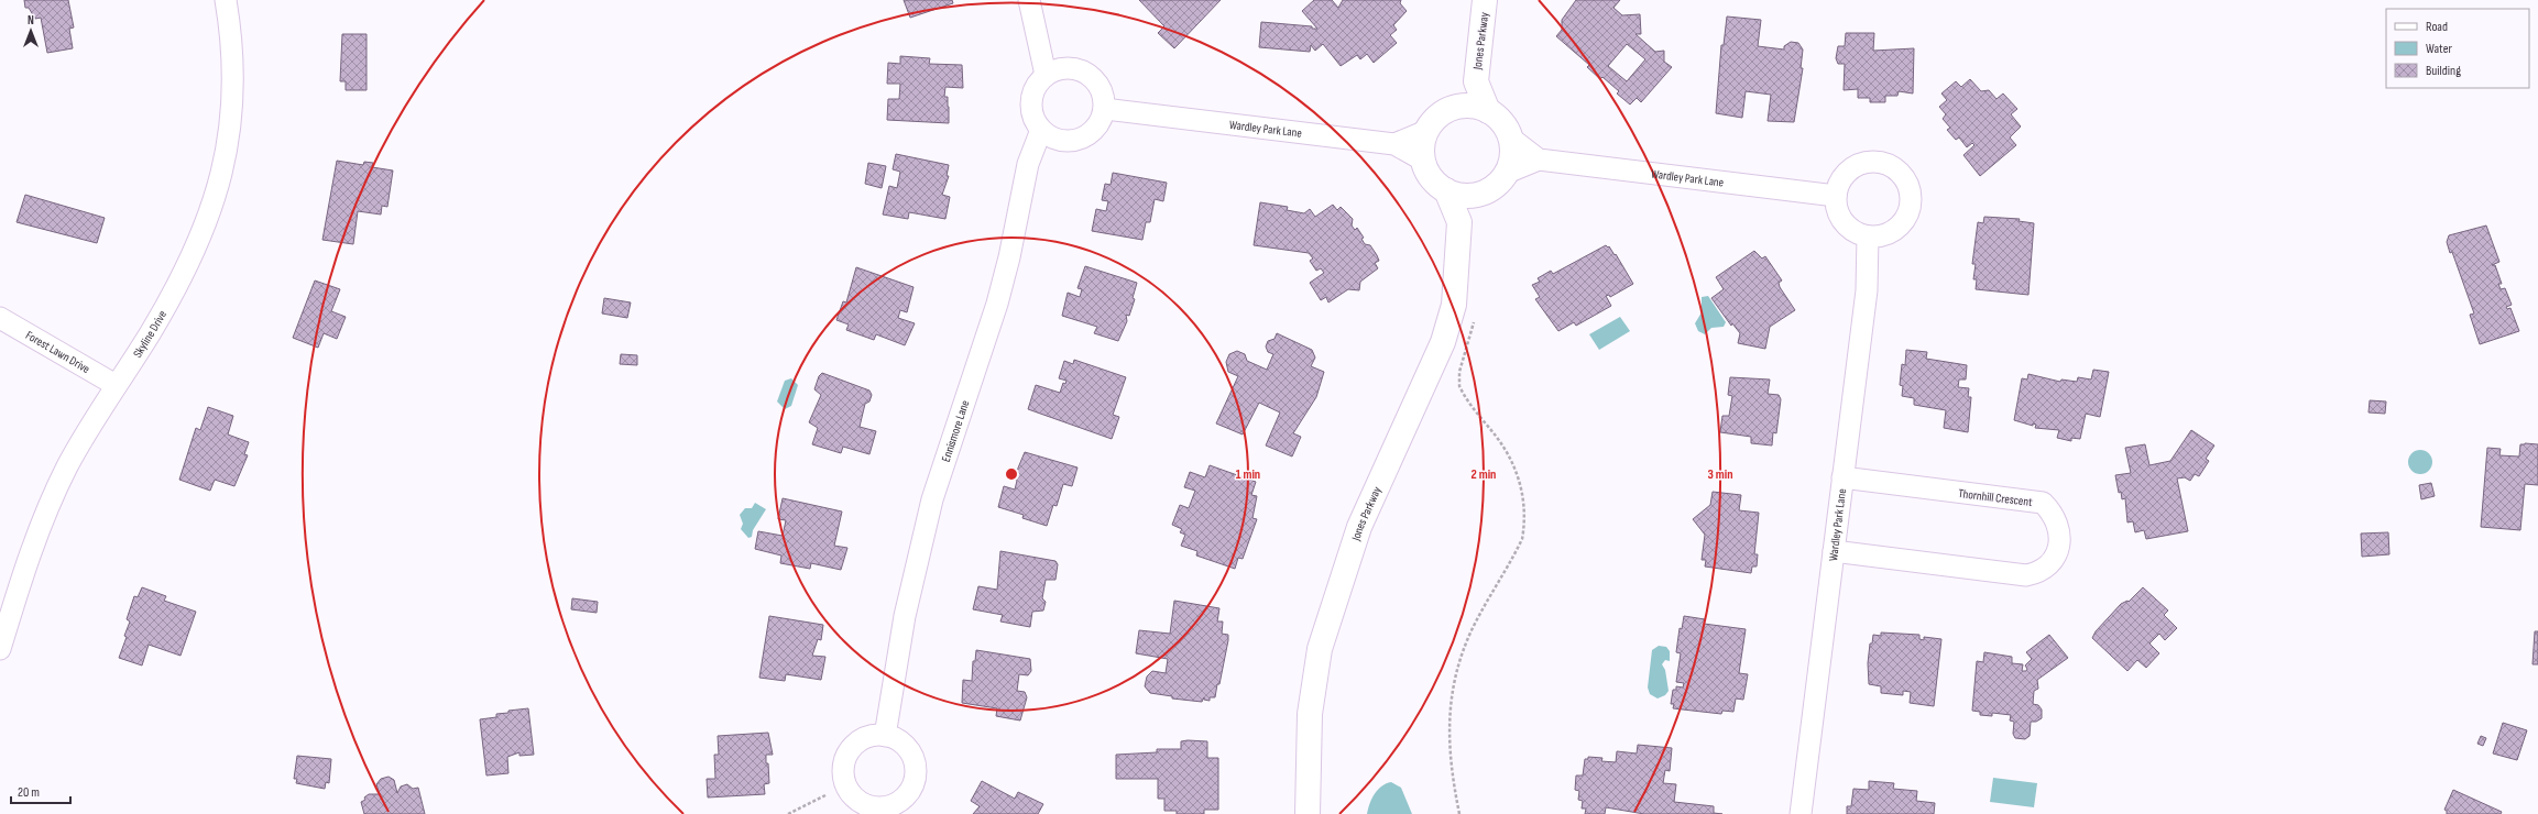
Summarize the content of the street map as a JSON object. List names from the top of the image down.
{
  "streets": {
    "street": [
      "Jones Parkway",
      "Wardley Park Lane",
      "Skyline Drive",
      "Forest Lawn Drive",
      "Ennismore Lane",
      "Thornhill Crescent"
    ]
  },
  "crossings": [
    ["Jones Parkway", "Wardley Park Lane"],
    ["Wardley Park Lane", "Ennismore Lane"],
    ["Wardley Park Lane", "Thornhill Crescent"],
    ["Skyline Drive", "Forest Lawn Drive"]
  ],
  "legend": ["Road", "Water", "Building"],
  "scale_bar": "20 m",
  "north": "top",
  "rings": ["1 min", "2 min", "3 min"]
}
